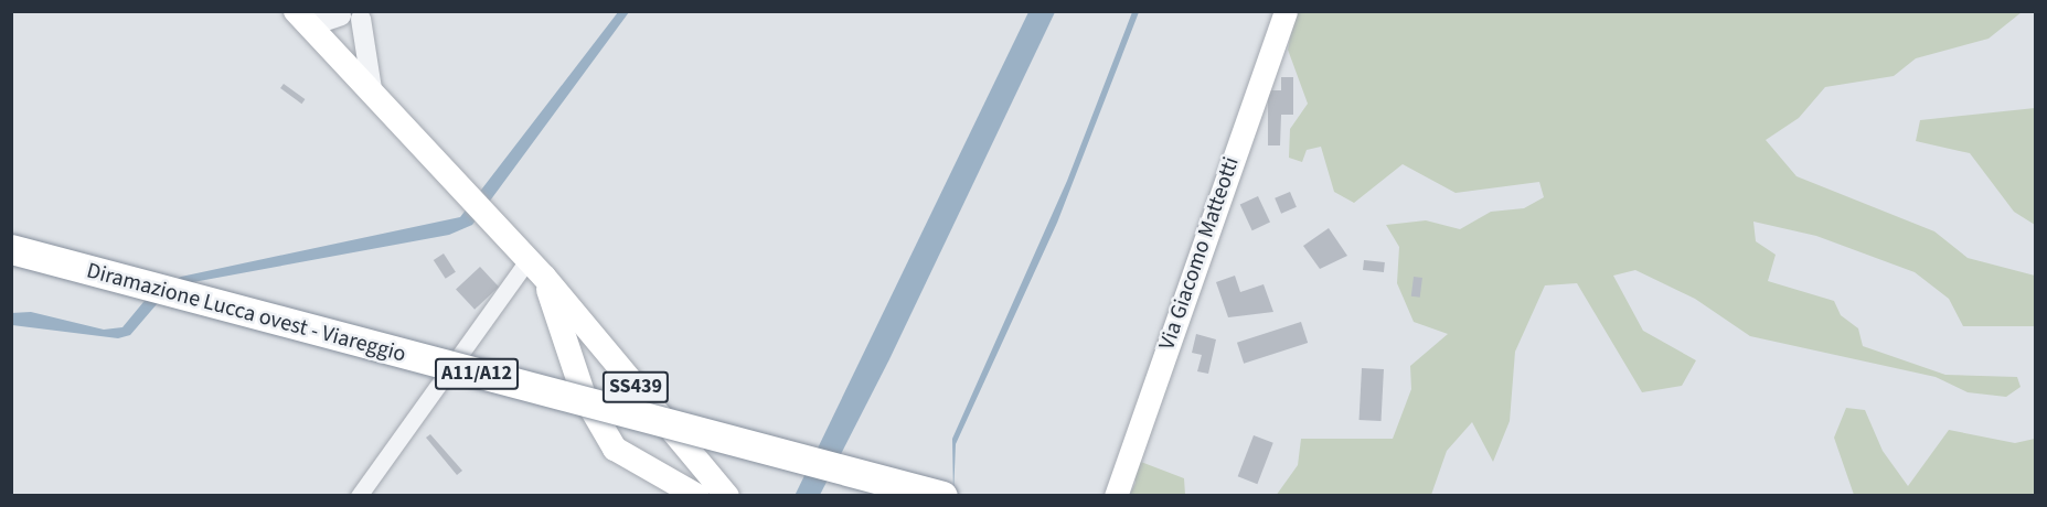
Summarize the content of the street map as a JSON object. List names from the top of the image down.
{
  "streets": {
    "highway": ["Diramazione Lucca ovest - Viareggio", "A11/A12"],
    "main road": ["Via Giacomo Matteotti", "SS439"]
  }
}
